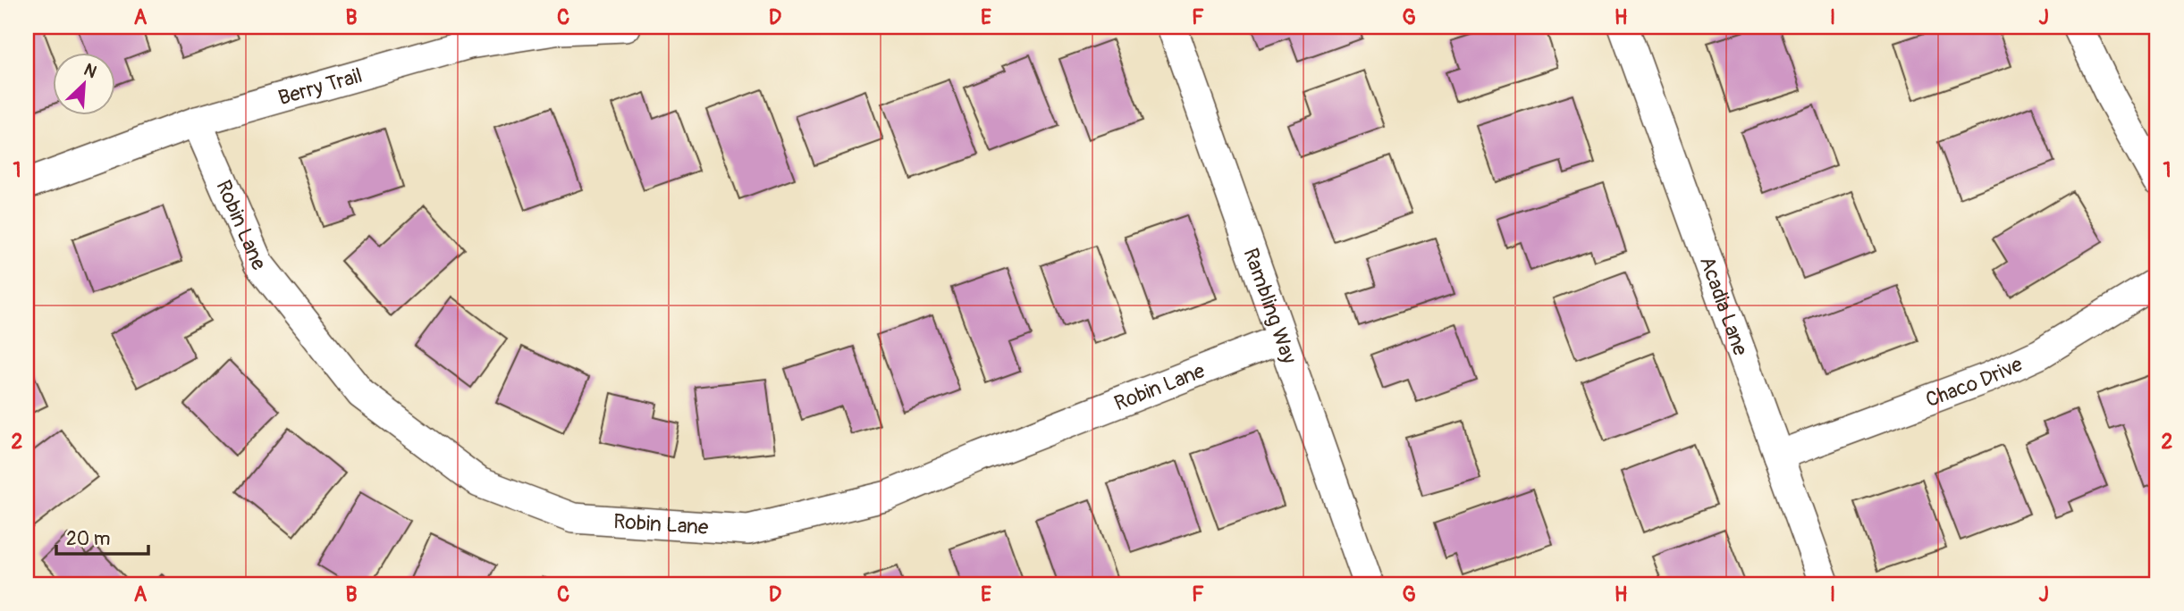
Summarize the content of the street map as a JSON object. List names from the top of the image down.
{
  "streets": {
    "street": [
      "Berry Trail",
      "Robin Lane",
      "Rambling Way",
      "Acadia Lane",
      "Chaco Drive"
    ]
  },
  "crossings": [
    ["Berry Trail", "Robin Lane"],
    ["Robin Lane", "Rambling Way"],
    ["Acadia Lane", "Chaco Drive"]
  ],
  "scale_bar": "20 m",
  "north": "top right",
  "grid": {
    "columns": [
      "A",
      "B",
      "C",
      "D",
      "E",
      "F",
      "G",
      "H",
      "I",
      "J"
    ],
    "rows": ["1", "2"]
  }
}
